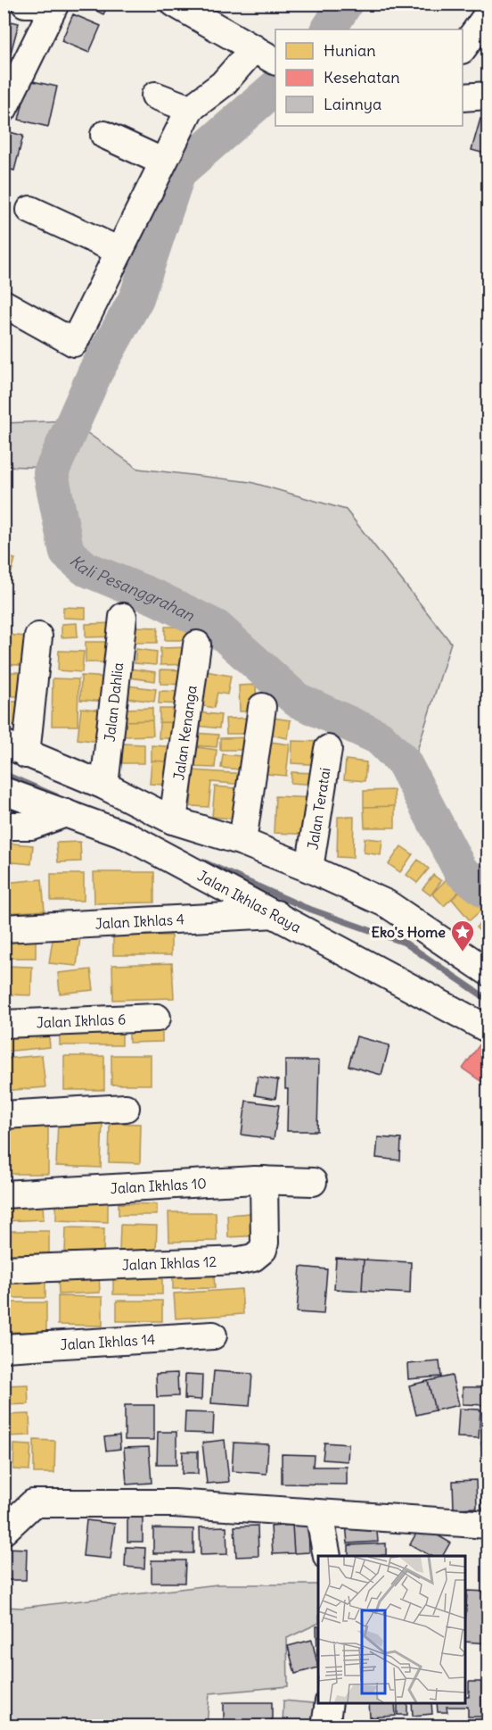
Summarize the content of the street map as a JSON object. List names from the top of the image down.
{
  "streets": {
    "street": [
      "Jalan Dahlia",
      "Jalan Kenanga",
      "Jalan Teratai",
      "Jalan Ikhlas Raya",
      "Jalan Ikhlas 4",
      "Jalan Ikhlas 6",
      "Jalan Ikhlas 10",
      "Jalan Ikhlas 12",
      "Jalan Ikhlas 14"
    ]
  },
  "crossings": [
    ["Jalan Ikhlas Raya", "Jalan Ikhlas 4"],
    ["Jalan Ikhlas 10", "Jalan Ikhlas 12"]
  ],
  "water": ["Kali Pesanggrahan"],
  "places": {
    "place": ["Eko's Home"]
  },
  "legend": ["Hunian", "Kesehatan", "Lainnya"]
}
